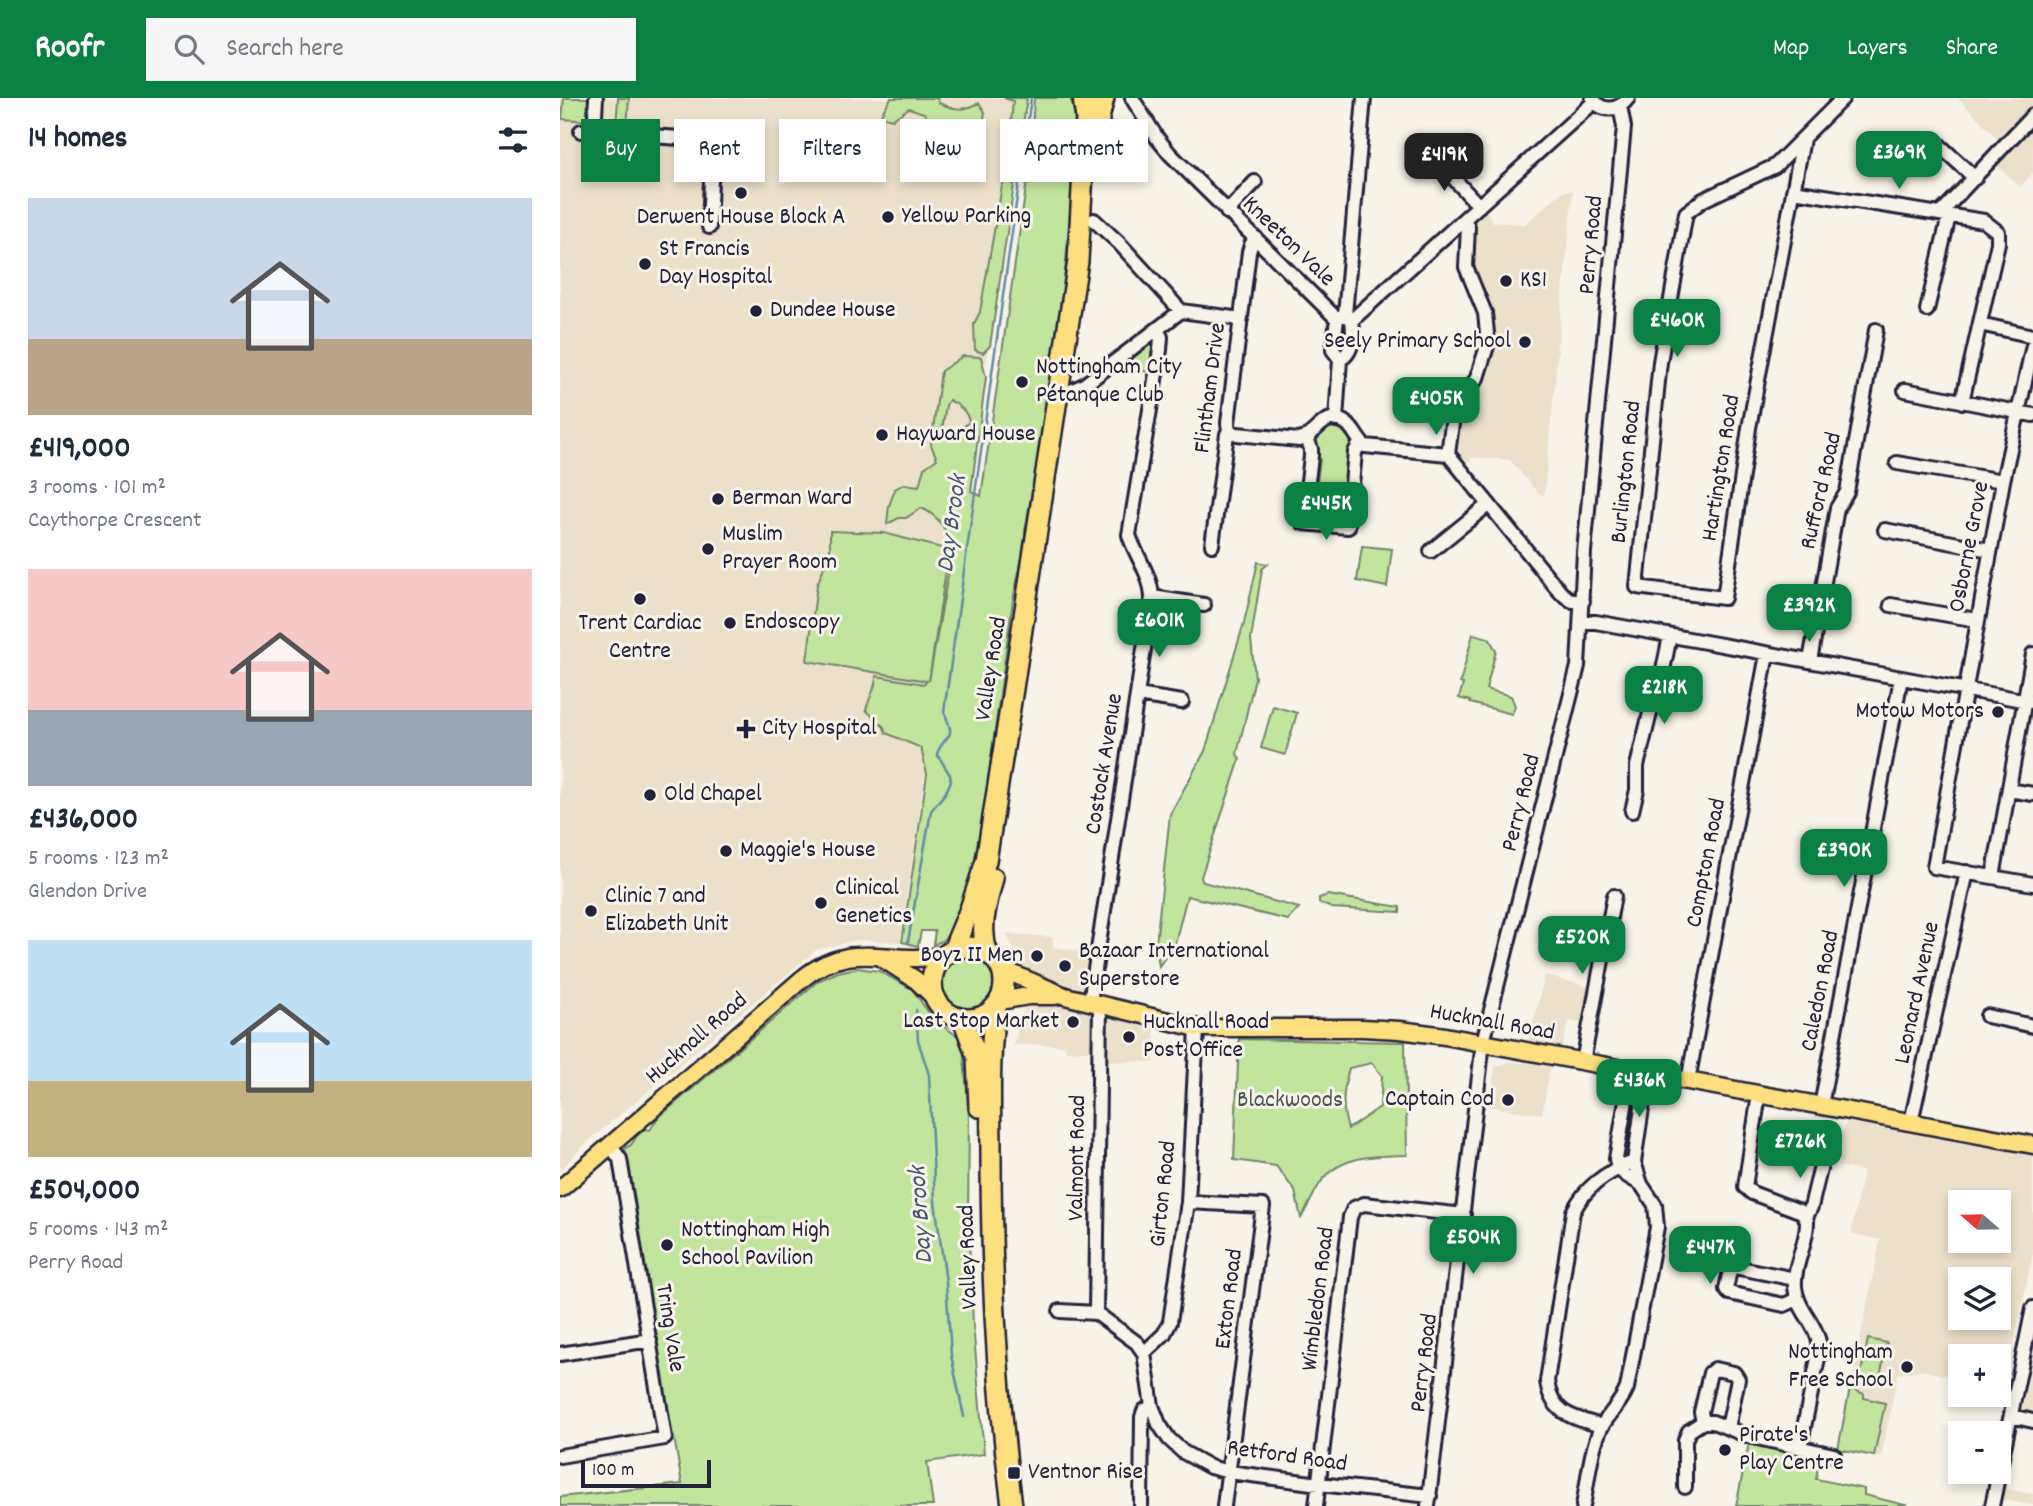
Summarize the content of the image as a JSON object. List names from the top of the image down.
{
  "streets": {
    "highway": ["Valley Road"],
    "main road": ["Hucknall Road"],
    "street": [
      "Kneeton Vale",
      "Perry Road",
      "Flintham Drive",
      "Hartington Road",
      "Burlington Road",
      "Rufford Road",
      "Osborne Grove",
      "Costock Avenue",
      "Compton Road",
      "Caledon Road",
      "Leonard Avenue",
      "Valmont Road",
      "Girton Road",
      "Exton Road",
      "Wimbledon Road",
      "Tring Vale",
      "Retford Road"
    ]
  },
  "crossings": [
    ["Kneeton Vale", "Flintham Drive"],
    ["Perry Road", "Hucknall Road"],
    ["Perry Road", "Wimbledon Road"],
    ["Perry Road", "Retford Road"],
    ["Hartington Road", "Burlington Road"],
    ["Osborne Grove", "Leonard Avenue"],
    ["Valley Road", "Hucknall Road"],
    ["Costock Avenue", "Hucknall Road"],
    ["Costock Avenue", "Valmont Road"],
    ["Compton Road", "Hucknall Road"],
    ["Caledon Road", "Hucknall Road"],
    ["Leonard Avenue", "Hucknall Road"],
    ["Hucknall Road", "Valmont Road"],
    ["Hucknall Road", "Girton Road"],
    ["Hucknall Road", "Tring Vale"],
    ["Girton Road", "Exton Road"],
    ["Girton Road", "Retford Road"],
    ["Exton Road", "Retford Road"],
    ["Wimbledon Road", "Retford Road"]
  ],
  "water": ["Day Brook"],
  "parks": ["Blackwoods"],
  "places": {
    "other": [
      "Derwent House Block A",
      "Yellow Parking",
      "St Francis Day Hospital",
      "KS1",
      "Dundee House",
      "Seely Primary School",
      "Nottingham City Pétanque Club",
      "Hayward House",
      "Berman Ward",
      "Muslim Prayer Room",
      "Trent Cardiac Centre",
      "Endoscopy",
      "Motow Motors",
      "Old Chapel",
      "Maggie's House",
      "Clinical Genetics",
      "Clinic 7 and Elizabeth Unit",
      "Boyz II Men",
      "Bazaar International Superstore",
      "Last Stop Market",
      "Hucknall Road Post Office",
      "Captain Cod",
      "Nottingham High School Pavilion",
      "Nottingham Free School",
      "Pirate's Play Centre"
    ],
    "health": ["City Hospital"],
    "transit": ["Ventnor Rise"]
  },
  "scale_bar": "100 m",
  "north": "left",
  "page": {
    "header": "Roofr",
    "search": "Search here",
    "nav": ["Map", "Layers", "Share"],
    "heading": "14 homes",
    "chip": [
      "Buy",
      "Rent",
      "Filters",
      "New",
      "Apartment"
    ],
    "price": [
      "£369K",
      "£419K",
      "£460K",
      "£405K",
      "£445K",
      "£392K",
      "£601K",
      "£218K",
      "£390K",
      "£520K",
      "£436K",
      "£726K",
      "£504K",
      "£447K"
    ],
    "list": [
      {
        "name": "£419,000",
        "note": "3 rooms · 101 m² · Caythorpe Crescent"
      },
      {
        "name": "£436,000",
        "note": "5 rooms · 123 m² · Glendon Drive"
      },
      {
        "name": "£504,000",
        "note": "5 rooms · 143 m² · Perry Road"
      }
    ],
    "map_buttons": ["+", "−"],
    "scale": "100 m"
  }
}
